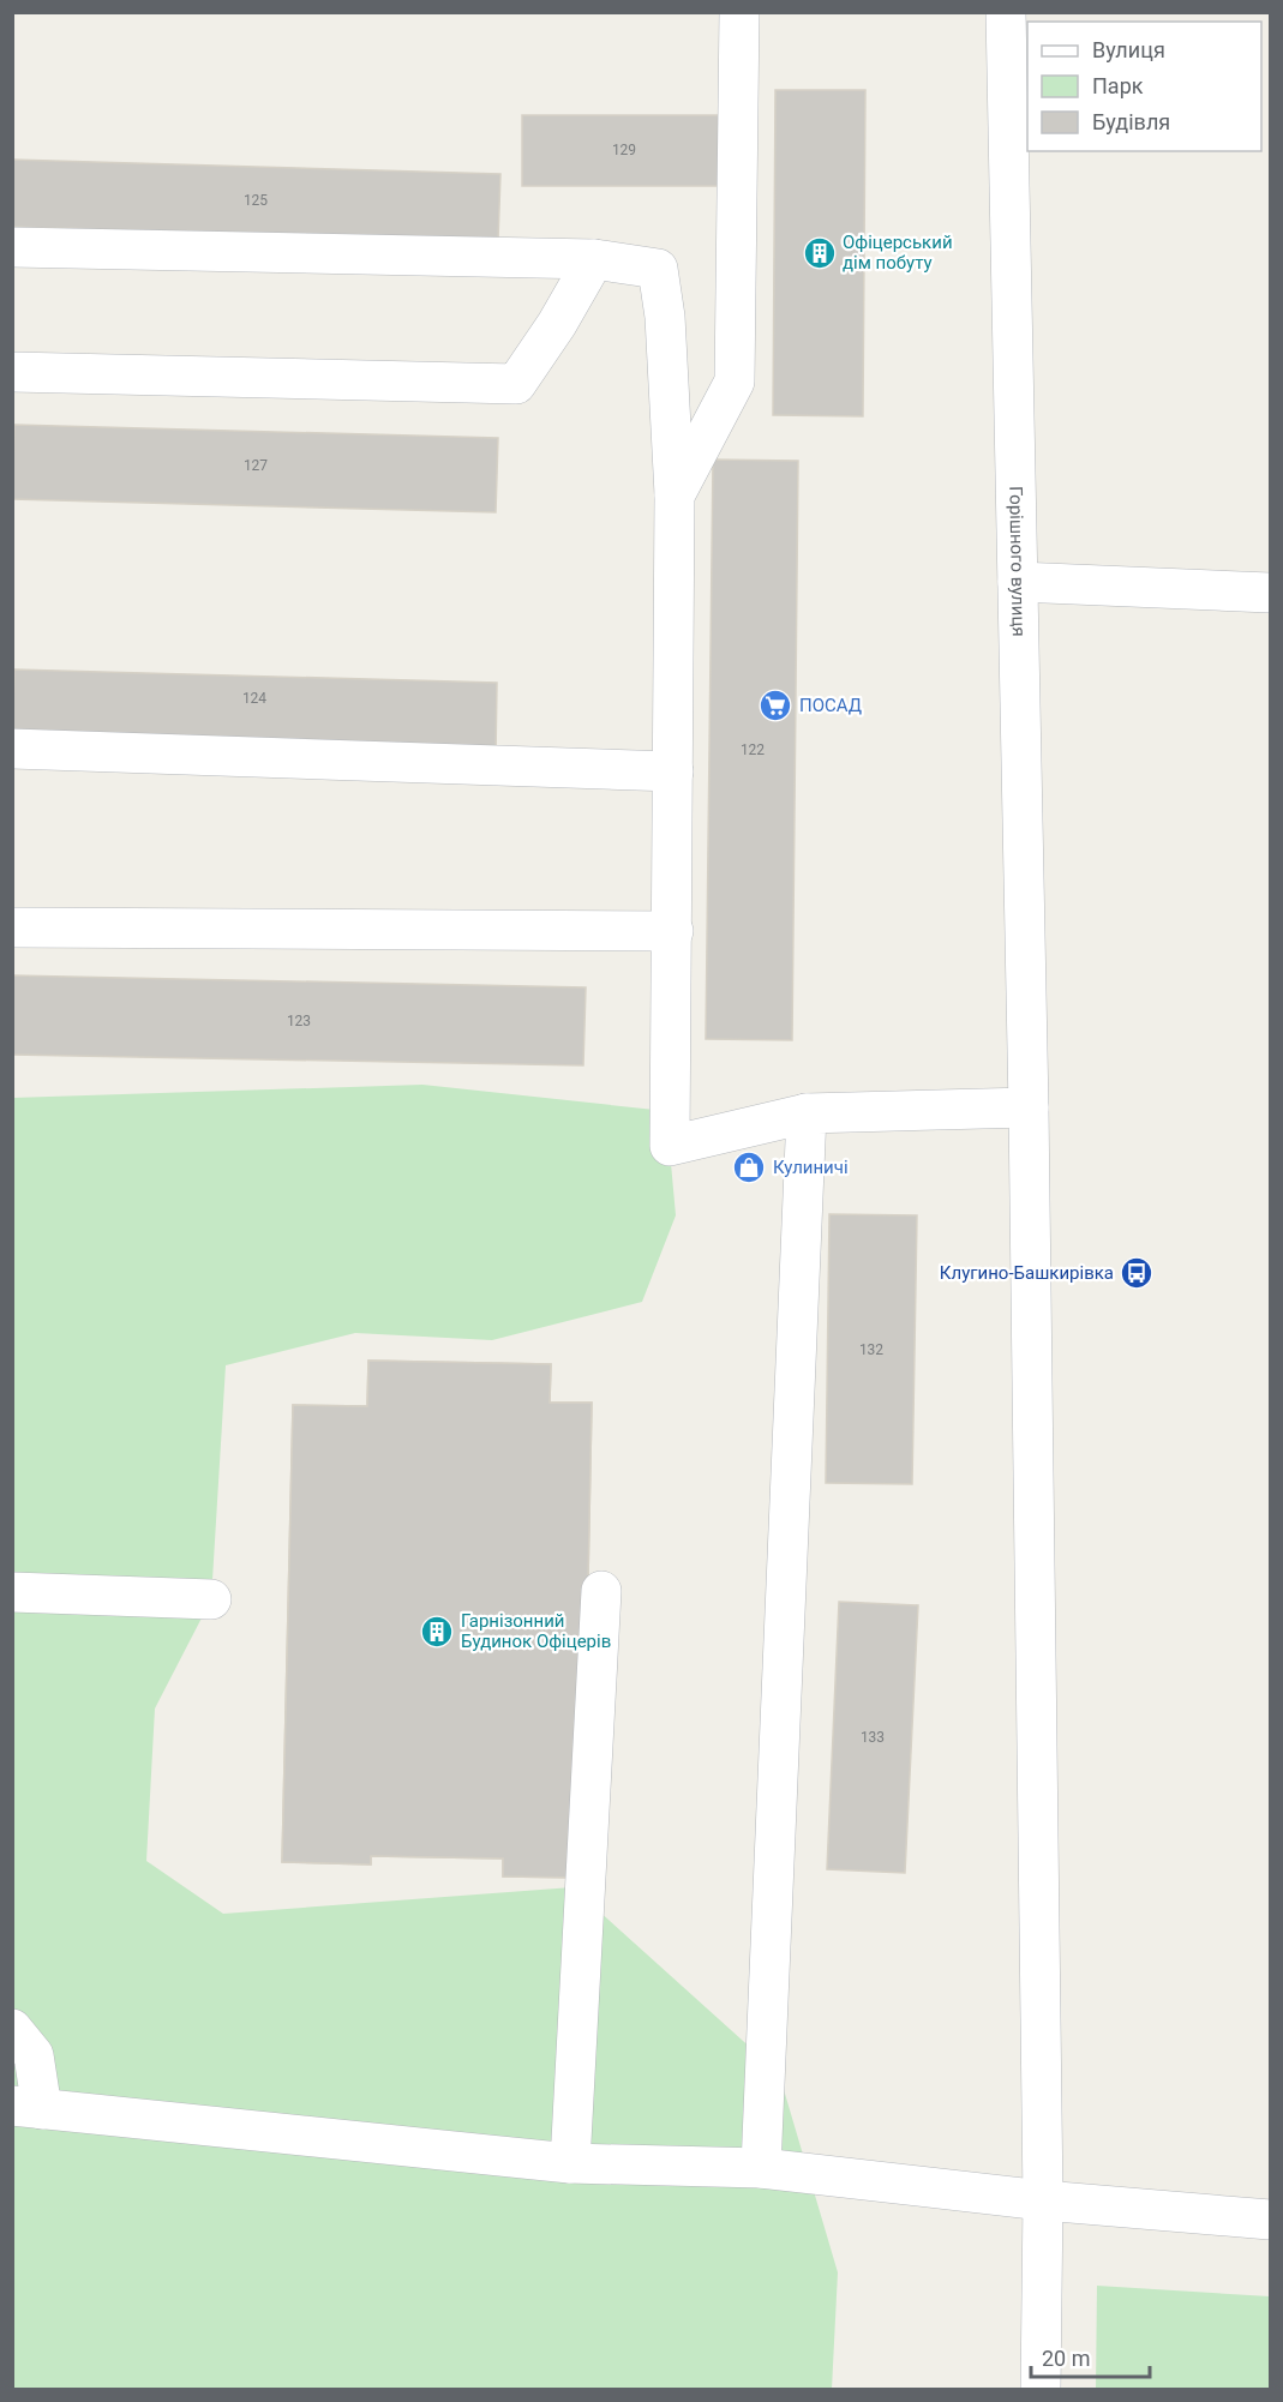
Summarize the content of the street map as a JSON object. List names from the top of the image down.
{
  "streets": {
    "street": ["Горішного вулиця"]
  },
  "places": {
    "building": ["Офіцерський дім побуту", "Гарнізонний Будинок Офіцерів"],
    "supermarket": ["ПОСАД"],
    "shop": ["Кулиничі"],
    "bus stop": ["Клугино-Башкирівка"]
  },
  "house_numbers": [
    "129",
    "125",
    "127",
    "124",
    "122",
    "123",
    "132",
    "133"
  ],
  "legend": ["Вулиця", "Парк", "Будівля"],
  "scale_bar": "20 m"
}
